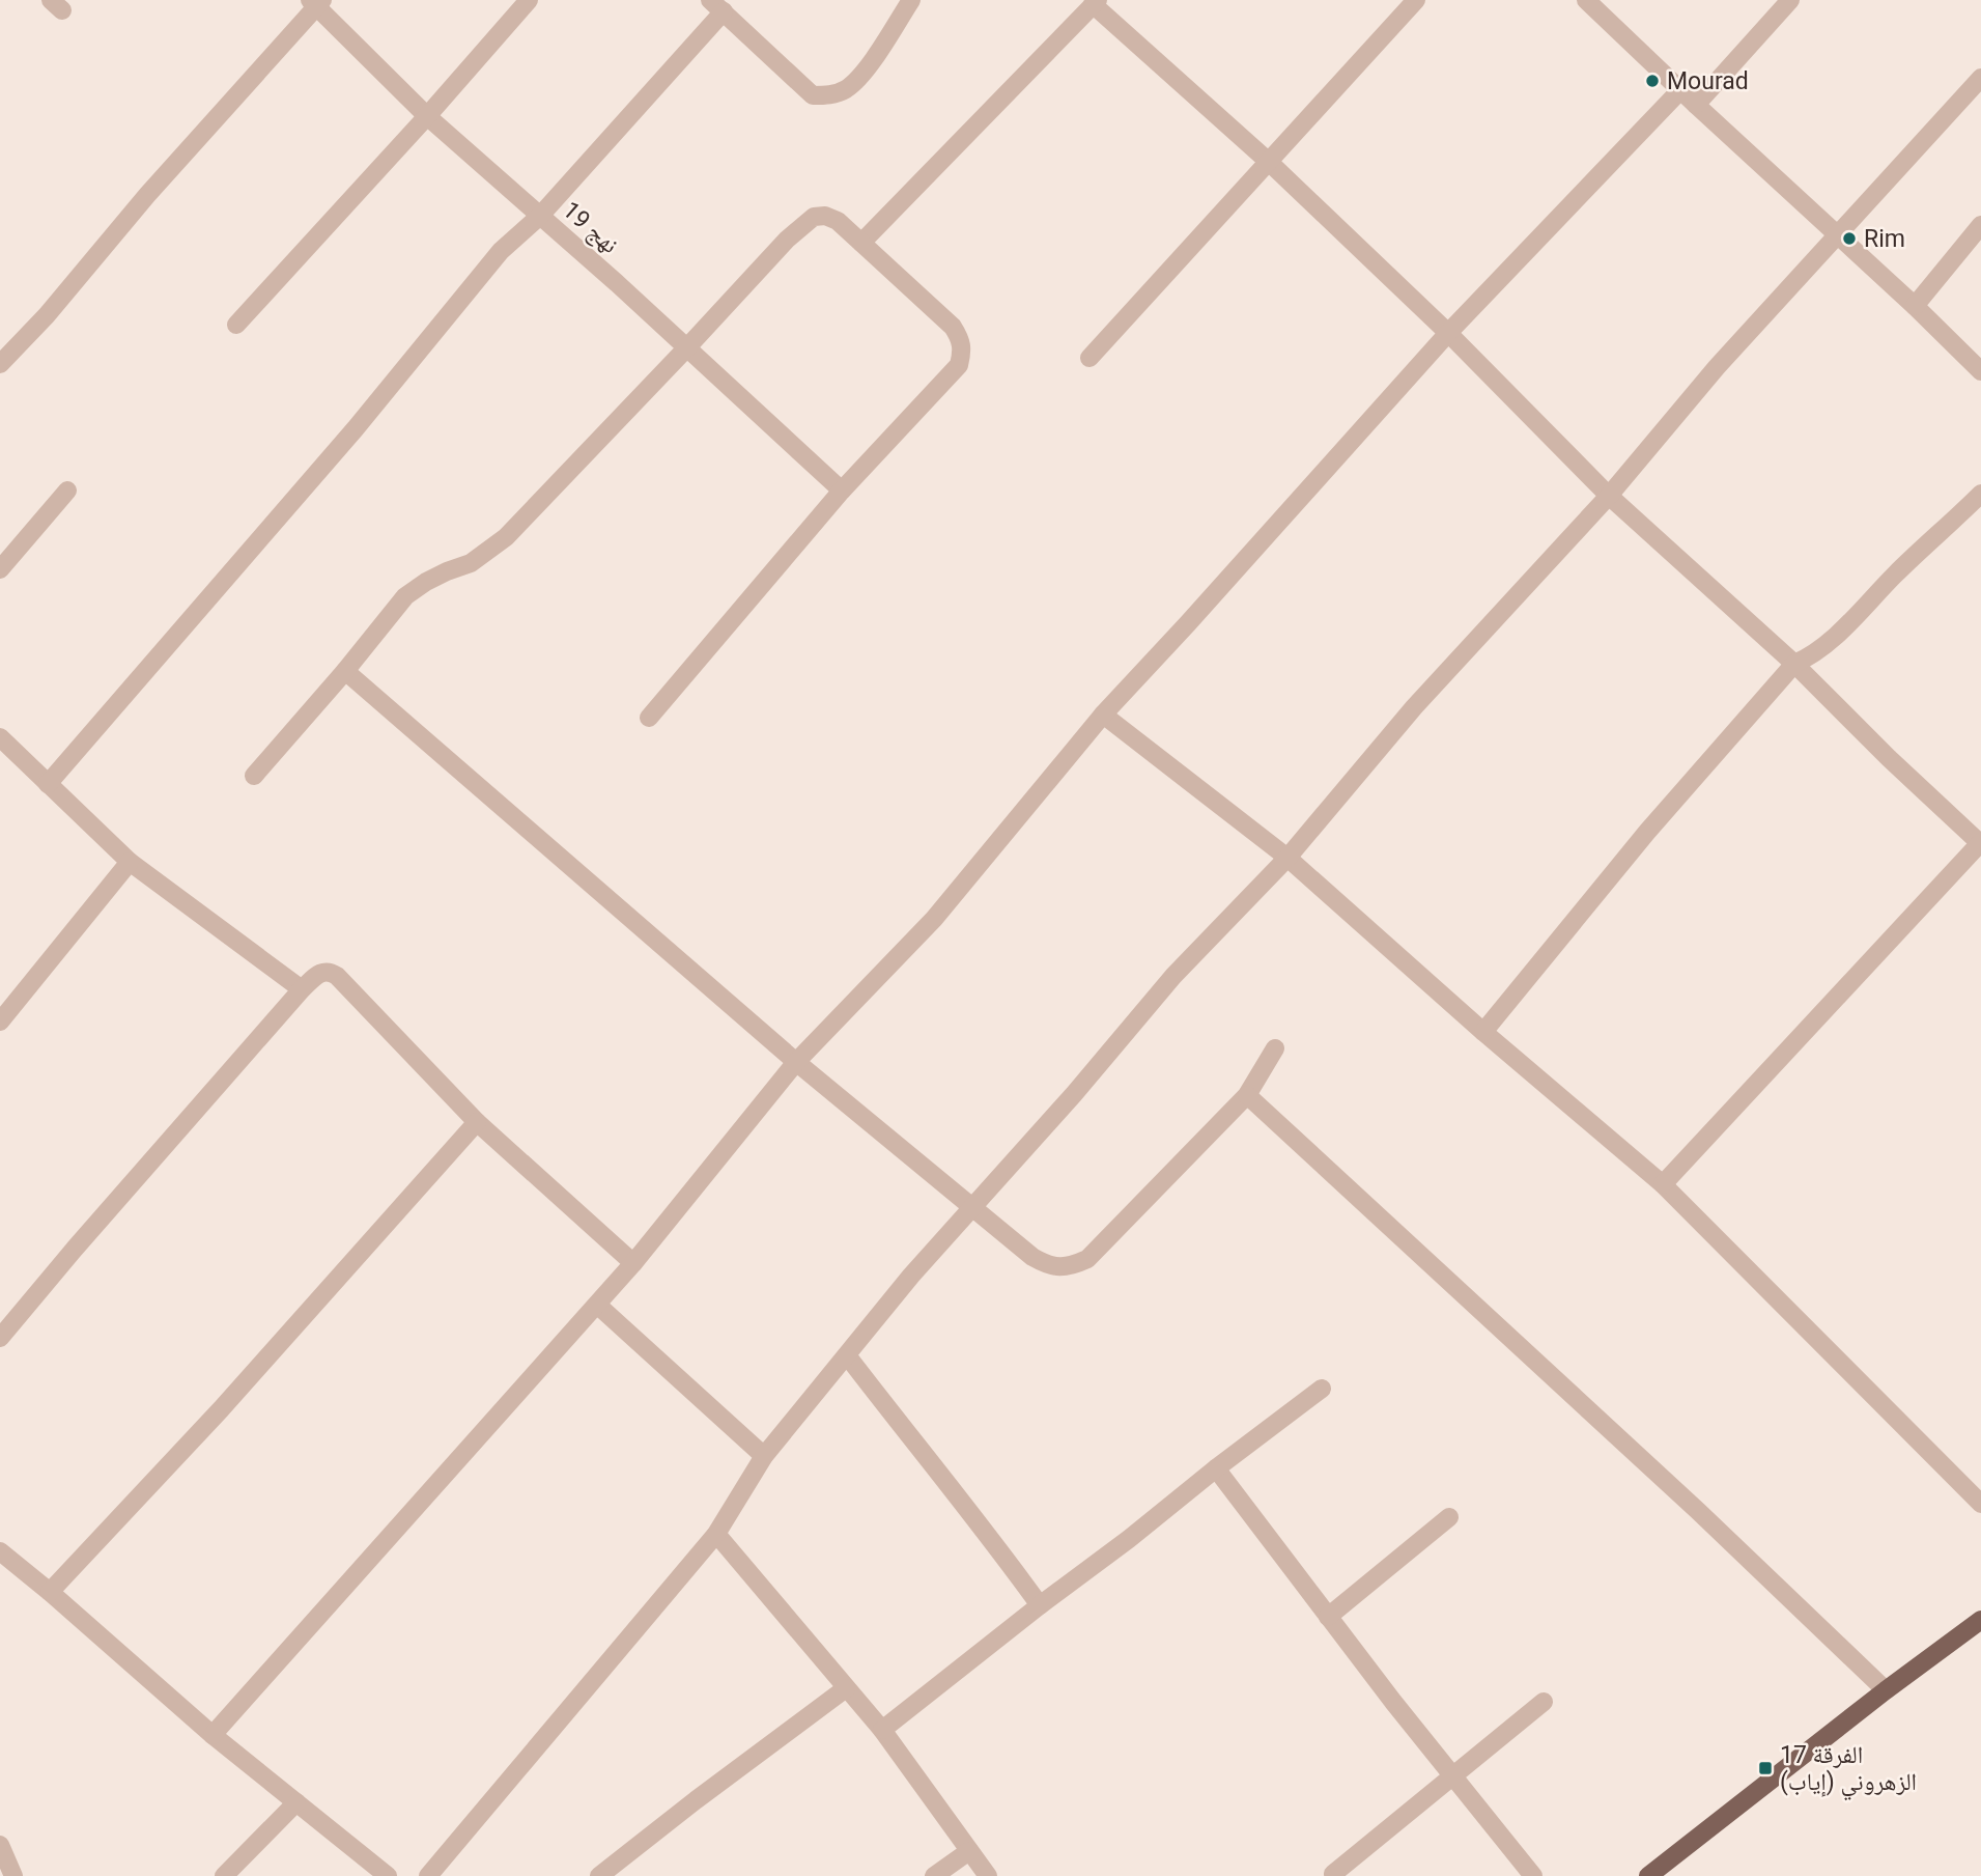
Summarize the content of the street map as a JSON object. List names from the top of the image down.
{
  "streets": {
    "street": ["نهج 19"]
  },
  "places": {
    "other": ["Mourad", "Rim"],
    "transit": ["الفرقة 17 الزهروني (إياب)"]
  }
}
